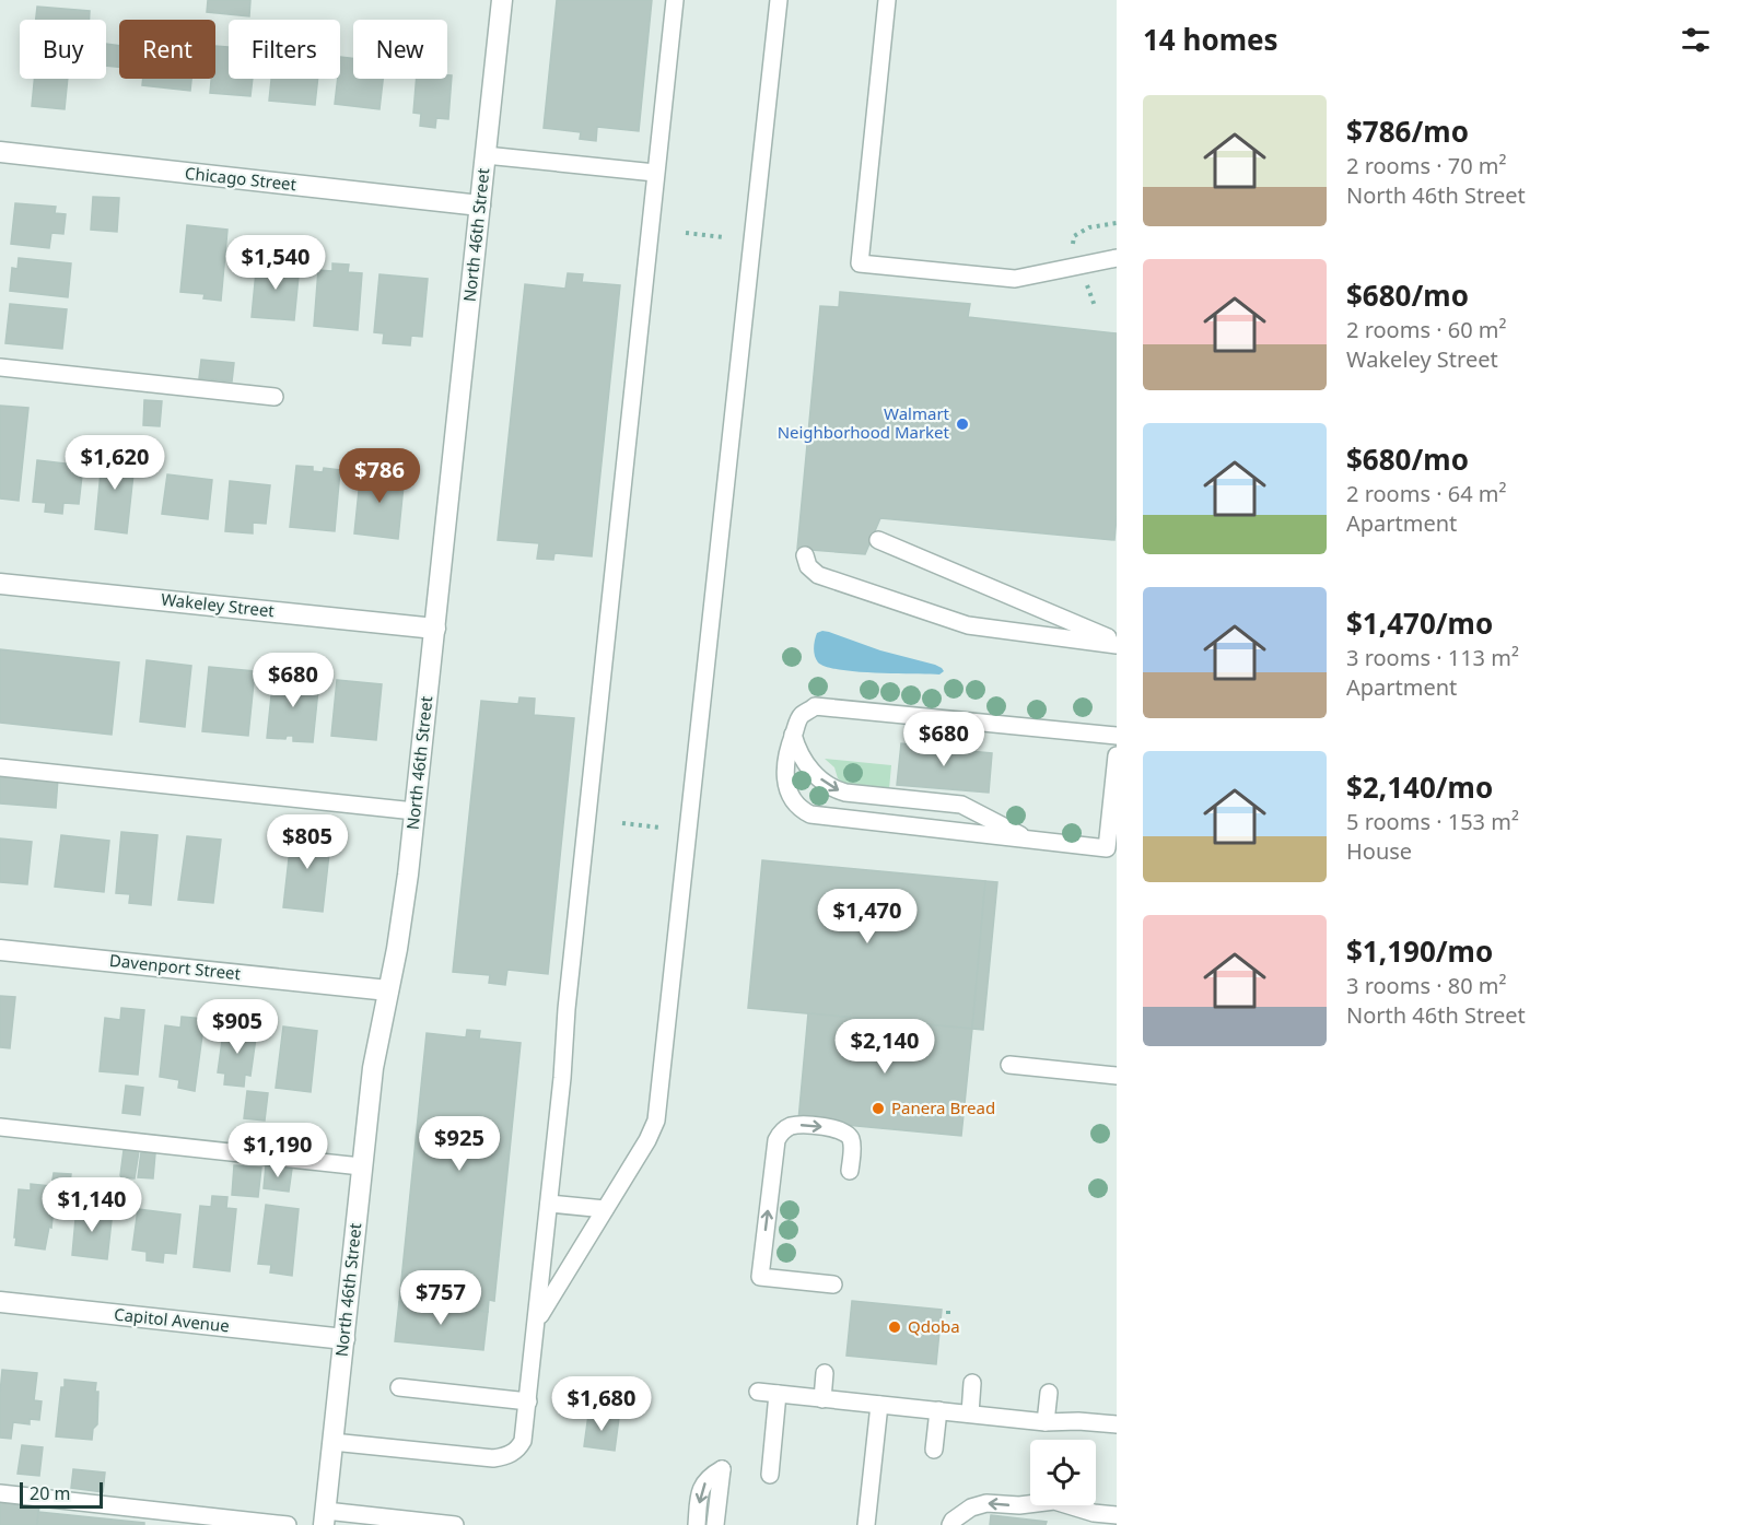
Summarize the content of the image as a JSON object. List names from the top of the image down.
{
  "streets": {
    "street": [
      "Chicago Street",
      "North 46th Street",
      "Wakeley Street",
      "Davenport Street",
      "Capitol Avenue"
    ]
  },
  "crossings": [
    ["Chicago Street", "North 46th Street"],
    ["North 46th Street", "Wakeley Street"],
    ["North 46th Street", "Davenport Street"],
    ["North 46th Street", "Capitol Avenue"]
  ],
  "places": ["Walmart Neighborhood Market", "Panera Bread", "Qdoba"],
  "scale_bar": "20 m",
  "page": {
    "heading": "14 homes",
    "chip": [
      "Buy",
      "Rent",
      "Filters",
      "New"
    ],
    "list": [
      {
        "name": "$786/mo",
        "note": "2 rooms · 70 m² · North 46th Street"
      },
      {
        "name": "$680/mo",
        "note": "2 rooms · 60 m² · Wakeley Street"
      },
      {
        "name": "$680/mo",
        "note": "2 rooms · 64 m² · Apartment"
      },
      {
        "name": "$1,470/mo",
        "note": "3 rooms · 113 m² · Apartment"
      },
      {
        "name": "$2,140/mo",
        "note": "5 rooms · 153 m² · House"
      },
      {
        "name": "$1,190/mo",
        "note": "3 rooms · 80 m² · North 46th Street"
      }
    ],
    "price": [
      "$1,540",
      "$1,620",
      "$786",
      "$680",
      "$680",
      "$805",
      "$1,470",
      "$905",
      "$2,140",
      "$925",
      "$1,190",
      "$1,140",
      "$757",
      "$1,680"
    ],
    "scale": "20 m"
  }
}
